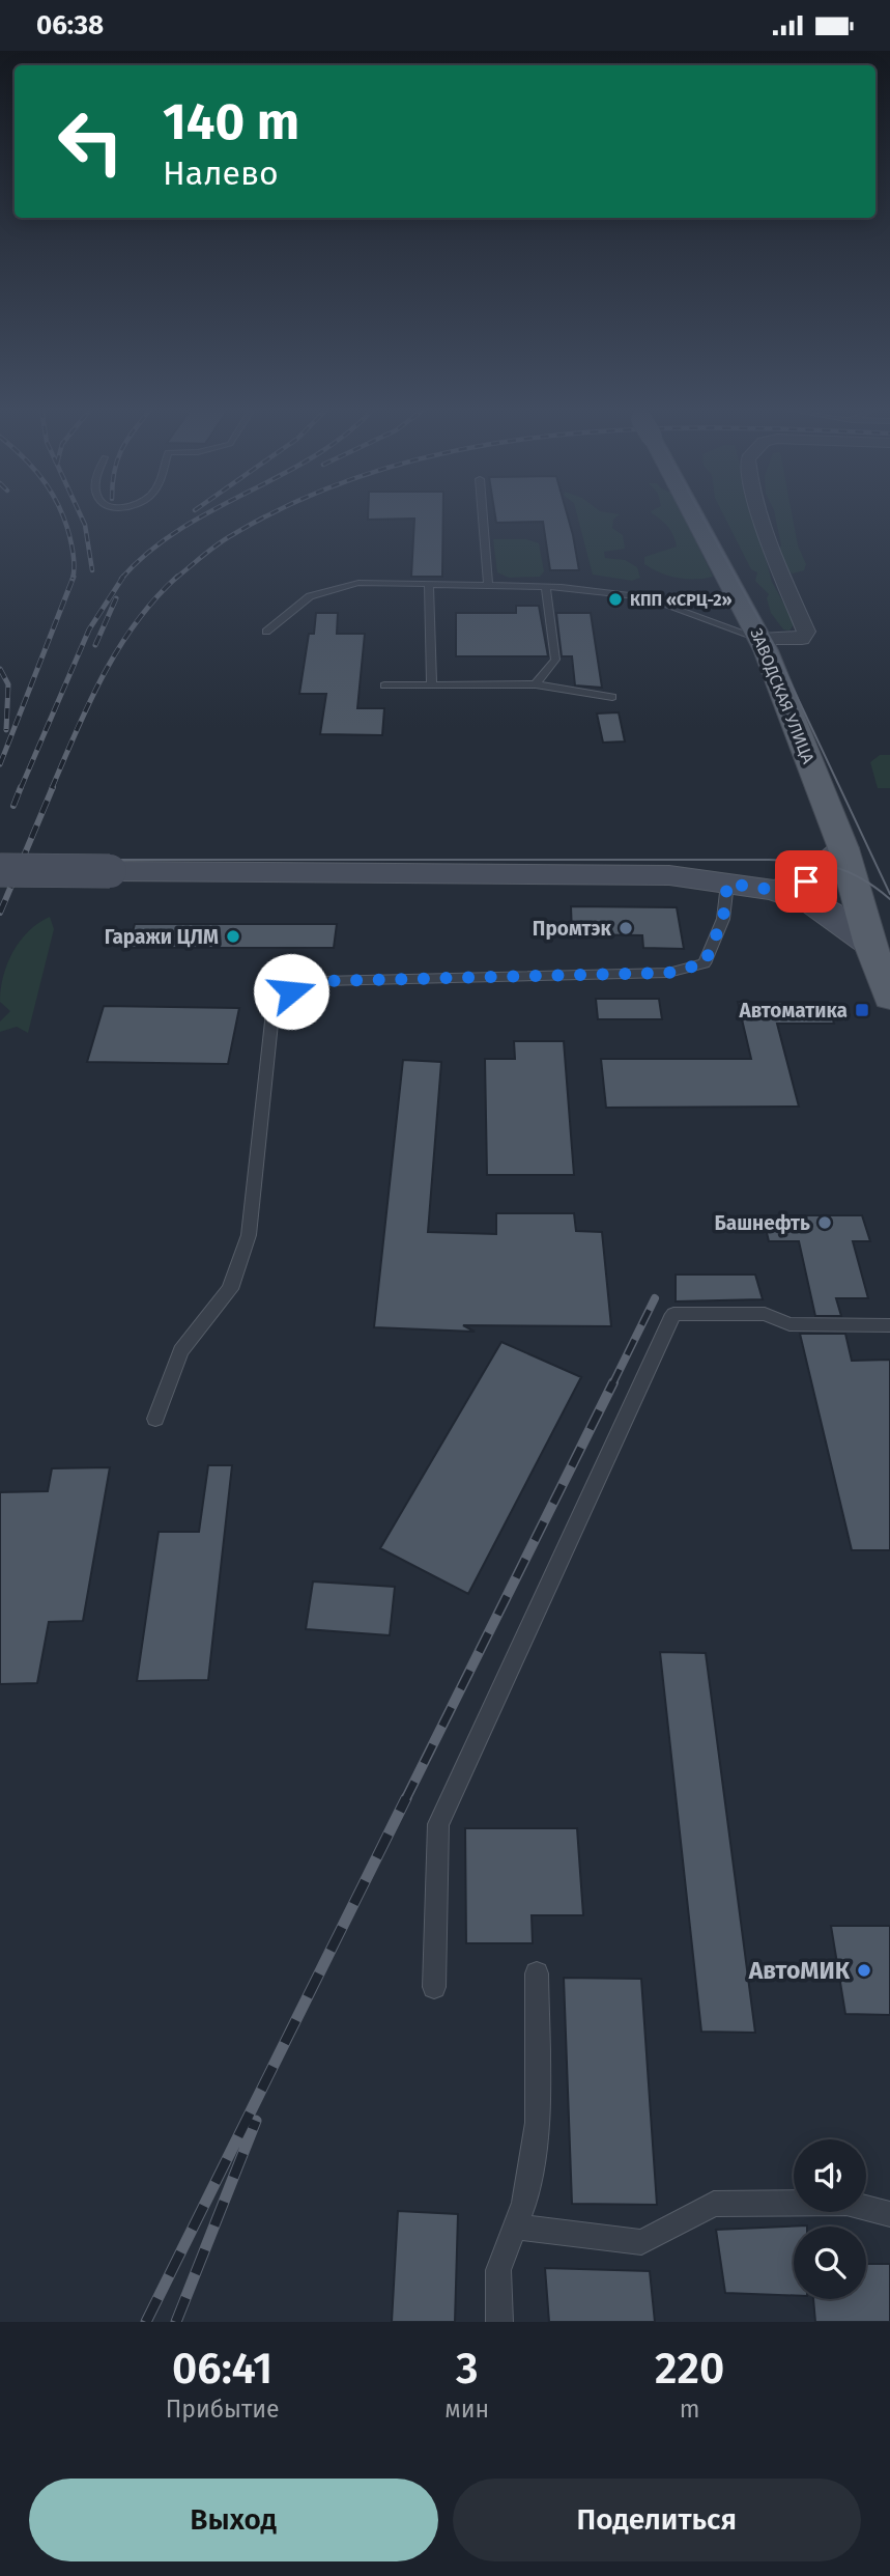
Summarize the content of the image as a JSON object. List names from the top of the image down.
{
  "streets": {
    "main road": ["ЗАВОДСКАЯ УЛИЦА"]
  },
  "places": {
    "other": [
      "КПП «СРЦ-2»",
      "Промтэк",
      "Гаражи ЦЛМ",
      "Башнефть",
      "АвтоМИК"
    ],
    "transit": ["Автоматика"]
  },
  "page": {
    "status": "06:38",
    "turn": ["140 m", "Налево"],
    "eta": [
      "06:41",
      "Прибытие",
      "3",
      "мин",
      "220",
      "m"
    ],
    "buttons": ["Выход", "Поделиться"]
  }
}
